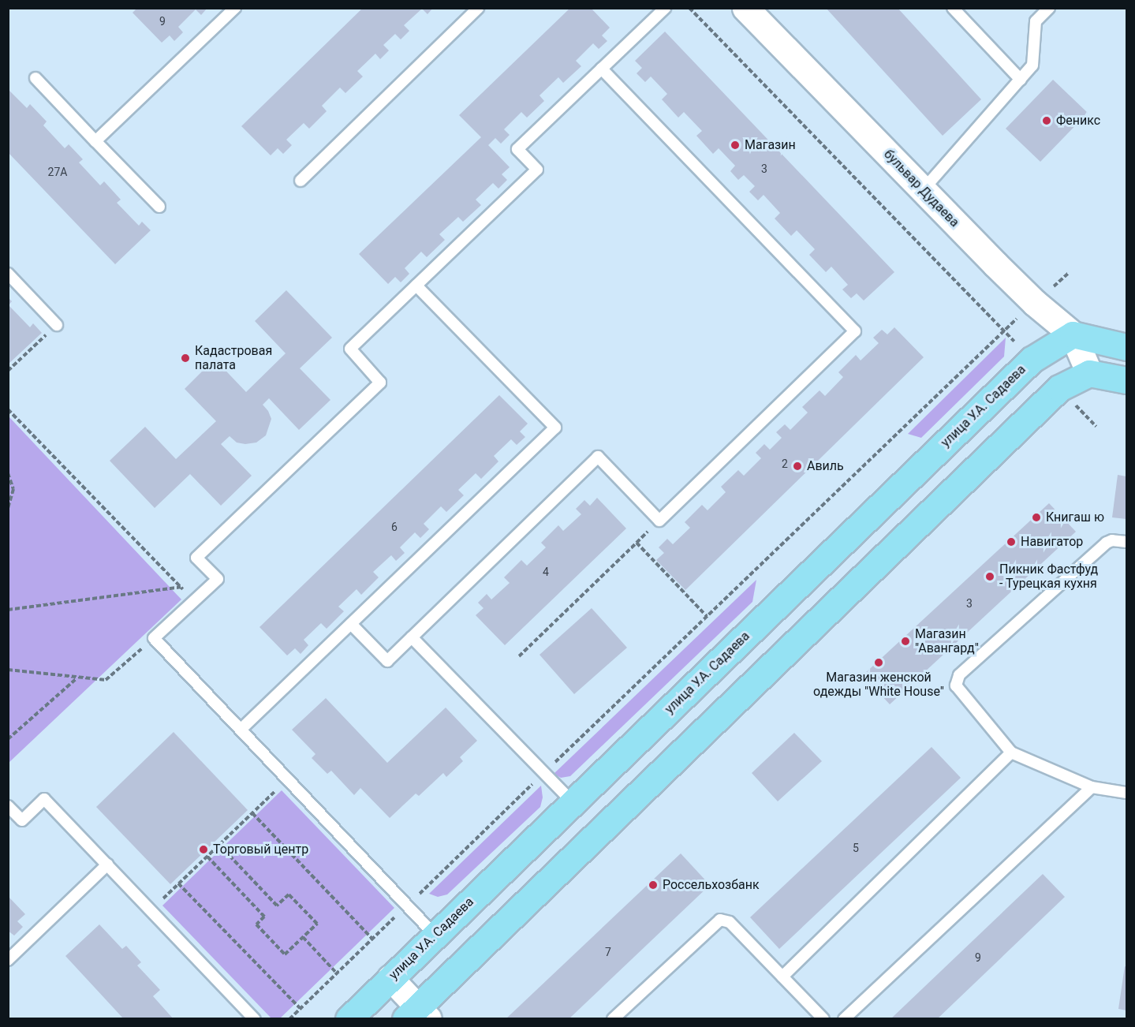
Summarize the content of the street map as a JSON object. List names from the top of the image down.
{
  "streets": {
    "main road": ["бульвар Дудаева", "улица У.А. Садаева"]
  },
  "crossings": [
    ["бульвар Дудаева", "улица У.А. Садаева"]
  ],
  "places": [
    "Феникс",
    "Магазин",
    "Кадастровая палата",
    "Авиль",
    "Книгаш ю",
    "Навигатор",
    "Пикник Фастфуд - Турецкая кухня",
    "Магазин \"Авангард\"",
    "Магазин женской одежды \"White House\"",
    "Торговый центр",
    "Россельхозбанк"
  ],
  "house_numbers": [
    "9",
    "3",
    "27А",
    "2",
    "6",
    "4",
    "3",
    "5",
    "7",
    "9"
  ]
}
